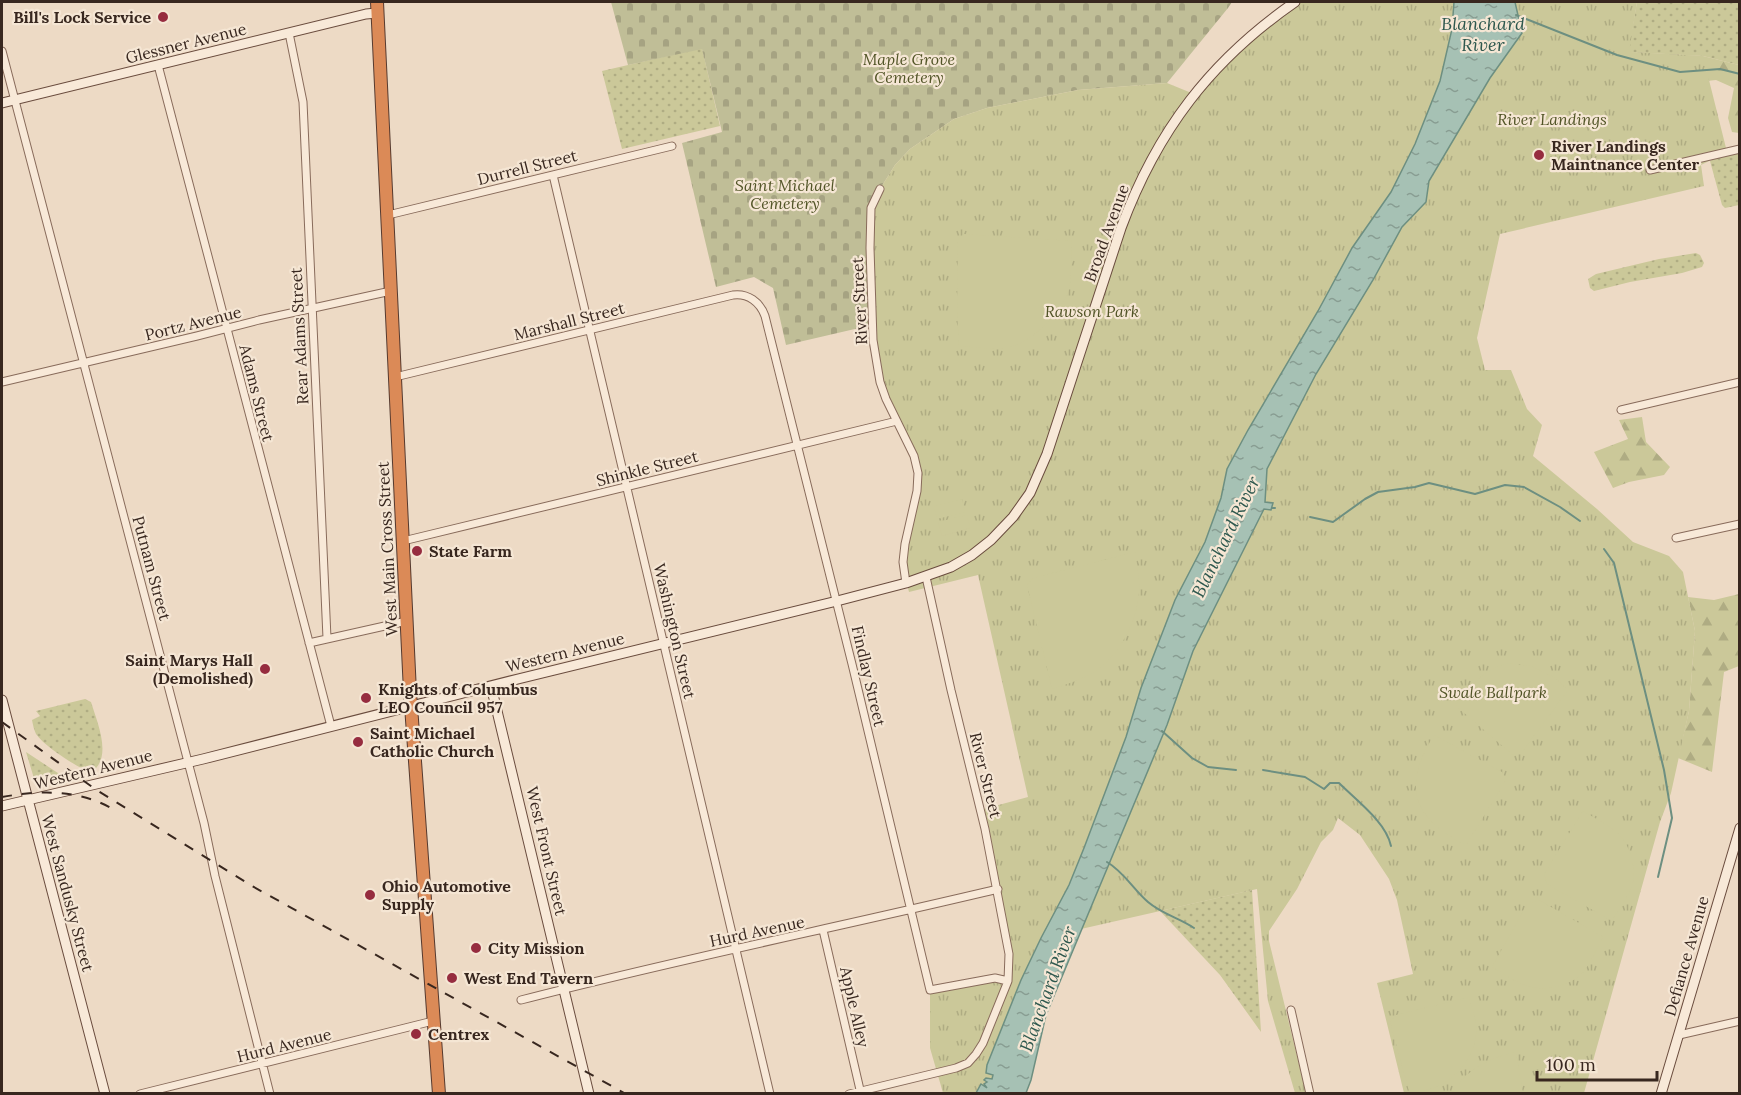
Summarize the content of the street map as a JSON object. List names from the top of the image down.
{
  "streets": {
    "highway": ["West Main Cross Street"],
    "main road": [
      "Glessner Avenue",
      "Broad Avenue",
      "Western Avenue",
      "West Front Street",
      "West Sandusky Street",
      "Defiance Avenue"
    ],
    "street": [
      "Durrell Street",
      "River Street",
      "Marshall Street",
      "Portz Avenue",
      "Rear Adams Street",
      "Adams Street",
      "Shinkle Street",
      "Putnam Street",
      "Washington Street",
      "Findlay Street",
      "Hurd Avenue",
      "Apple Alley"
    ]
  },
  "crossings": [
    ["Glessner Avenue", "Rear Adams Street"],
    ["Glessner Avenue", "Adams Street"],
    ["Glessner Avenue", "West Main Cross Street"],
    ["Glessner Avenue", "Putnam Street"],
    ["Durrell Street", "West Main Cross Street"],
    ["Durrell Street", "Washington Street"],
    ["Broad Avenue", "River Street"],
    ["Broad Avenue", "Western Avenue"],
    ["River Street", "Shinkle Street"],
    ["River Street", "Western Avenue"],
    ["River Street", "Findlay Street"],
    ["River Street", "Hurd Avenue"],
    ["Marshall Street", "West Main Cross Street"],
    ["Marshall Street", "Washington Street"],
    ["Marshall Street", "Findlay Street"],
    ["Portz Avenue", "Rear Adams Street"],
    ["Portz Avenue", "Adams Street"],
    ["Portz Avenue", "West Main Cross Street"],
    ["Portz Avenue", "Putnam Street"],
    ["Adams Street", "Western Avenue"],
    ["Shinkle Street", "West Main Cross Street"],
    ["Shinkle Street", "Washington Street"],
    ["Shinkle Street", "Findlay Street"],
    ["West Main Cross Street", "Western Avenue"],
    ["West Main Cross Street", "Hurd Avenue"],
    ["Putnam Street", "Western Avenue"],
    ["Putnam Street", "Hurd Avenue"],
    ["Washington Street", "Western Avenue"],
    ["Washington Street", "Hurd Avenue"],
    ["Western Avenue", "Findlay Street"],
    ["Western Avenue", "West Front Street"],
    ["Western Avenue", "West Sandusky Street"],
    ["Findlay Street", "Hurd Avenue"],
    ["West Front Street", "Hurd Avenue"],
    ["Hurd Avenue", "Apple Alley"]
  ],
  "water": ["Blanchard River"],
  "parks": [
    "Maple Grove Cemetery",
    "River Landings",
    "Saint Michael Cemetery",
    "Rawson Park",
    "Swale Ballpark"
  ],
  "places": [
    "Bill's Lock Service",
    "River Landings Maintnance Center",
    "State Farm",
    "Saint Marys Hall (Demolished)",
    "Knights of Columbus LEO Council 957",
    "Saint Michael Catholic Church",
    "Ohio Automotive Supply",
    "City Mission",
    "West End Tavern",
    "Centrex"
  ],
  "scale_bar": "100 m"
}
